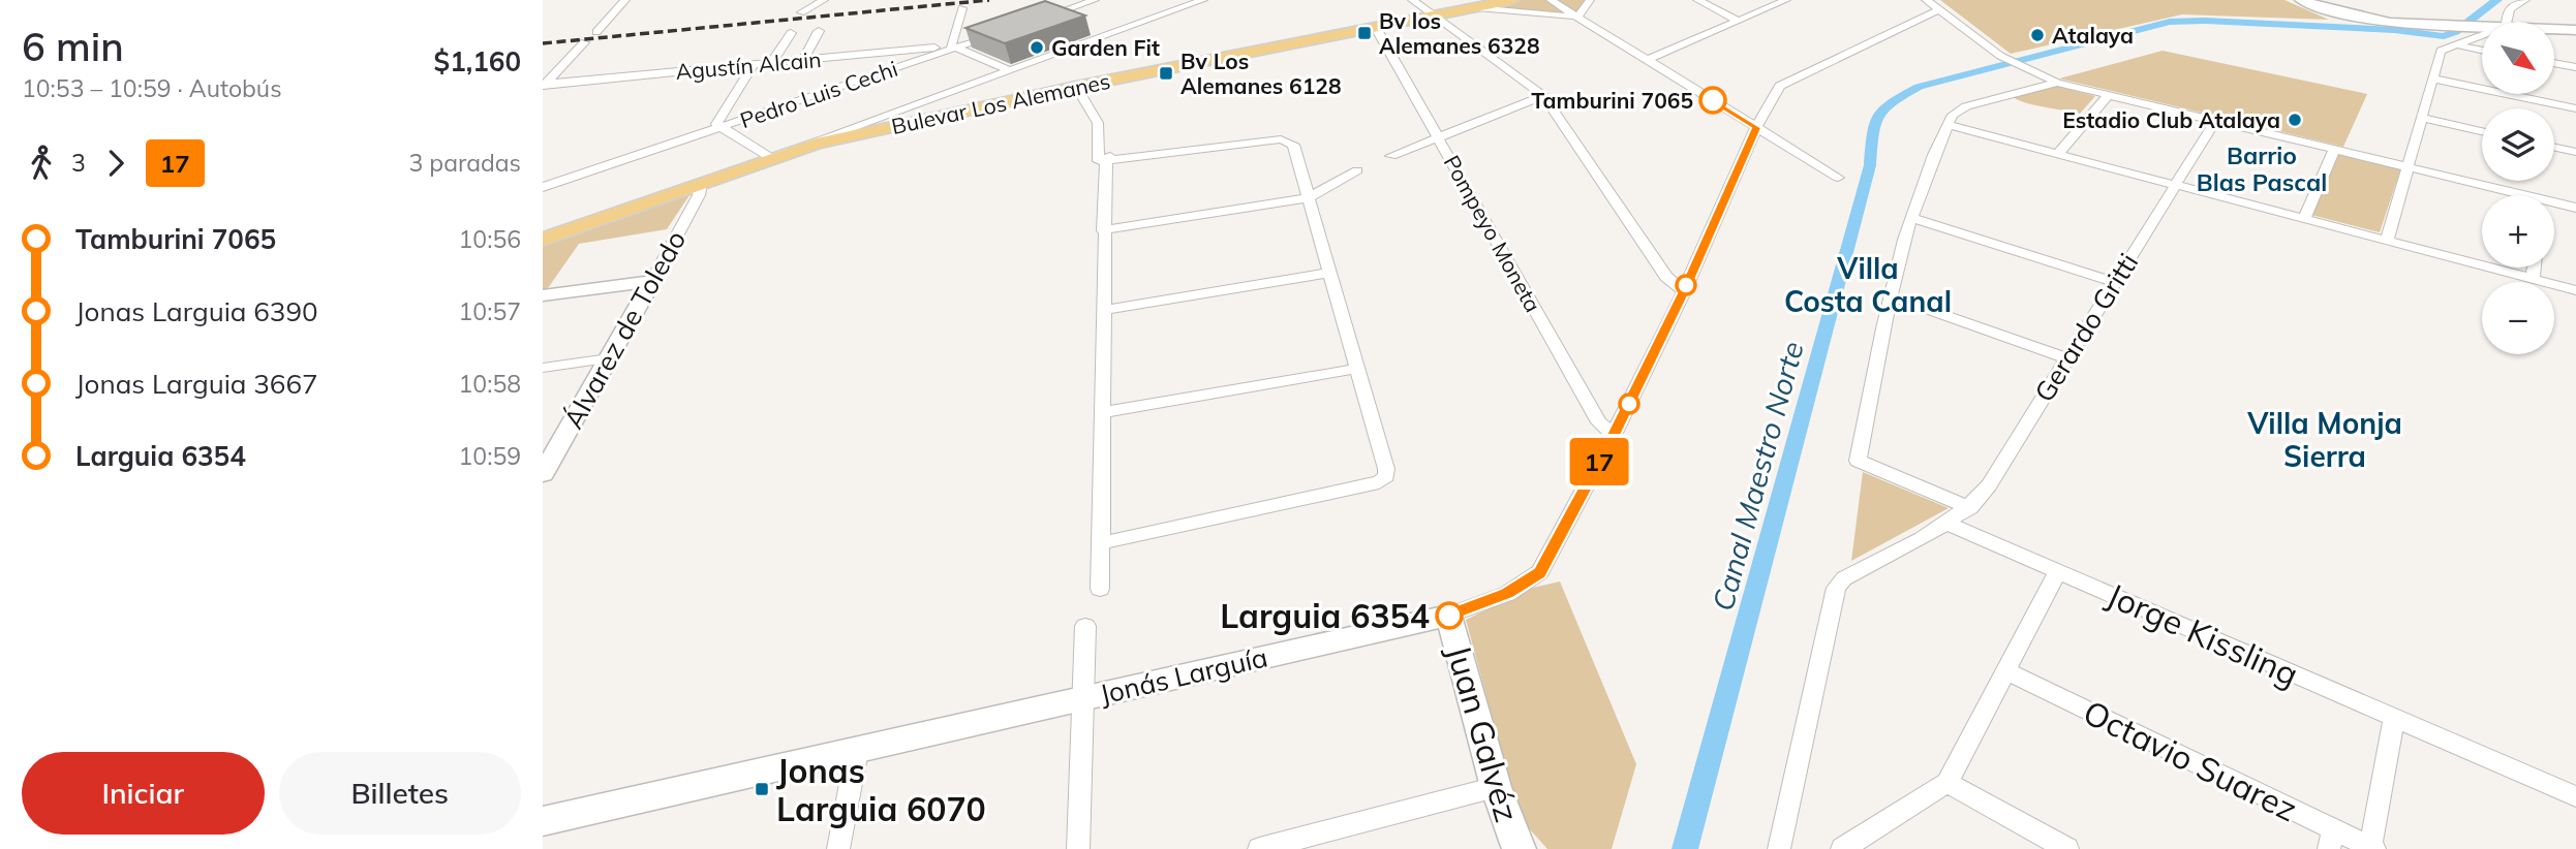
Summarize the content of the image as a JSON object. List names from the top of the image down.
{
  "streets": {
    "main road": [
      "Bulevar Los Alemanes",
      "Álvarez de Toledo",
      "Jonás Larguía",
      "Juan Galvéz"
    ],
    "street": [
      "Agustín Alcain",
      "Pedro Luis Cechi",
      "Pompeyo Moneta",
      "Gerardo Gritti",
      "Jorge Kissling",
      "Octavio Suarez"
    ]
  },
  "crossings": [
    ["Agustín Alcain", "Pedro Luis Cechi"],
    ["Bulevar Los Alemanes", "Pompeyo Moneta"],
    ["Bulevar Los Alemanes", "Álvarez de Toledo"],
    ["Pompeyo Moneta", "Jonás Larguía"],
    ["Gerardo Gritti", "Jorge Kissling"],
    ["Jonás Larguía", "Juan Galvéz"]
  ],
  "districts": ["Barrio Blas Pascal", "Villa Costa Canal", "Villa Monja Sierra"],
  "water": ["Canal Maestro Norte"],
  "places": {
    "transit": ["Bv los Alemanes 6328", "Bv Los Alemanes 6128", "Jonas Larguia 6070"],
    "other": [
      "Atalaya",
      "Garden Fit",
      "Tamburini 7065",
      "Estadio Club Atalaya",
      "Larguia 6354"
    ]
  },
  "lines": ["bus line 17"],
  "north": "bottom right",
  "page": {
    "heading": ["6 min", "10:53 – 10:59 · Autobús", "$1,160"],
    "on_map": "17",
    "map_buttons": ["+", "−"],
    "legs": ["3", "17", "3 paradas"],
    "list": [
      {
        "name": "Tamburini 7065",
        "value": "10:56"
      },
      {
        "name": "Jonas Larguia 6390",
        "value": "10:57"
      },
      {
        "name": "Jonas Larguia 3667",
        "value": "10:58"
      },
      {
        "name": "Larguia 6354",
        "value": "10:59"
      }
    ],
    "buttons": ["Iniciar", "Billetes"]
  }
}
